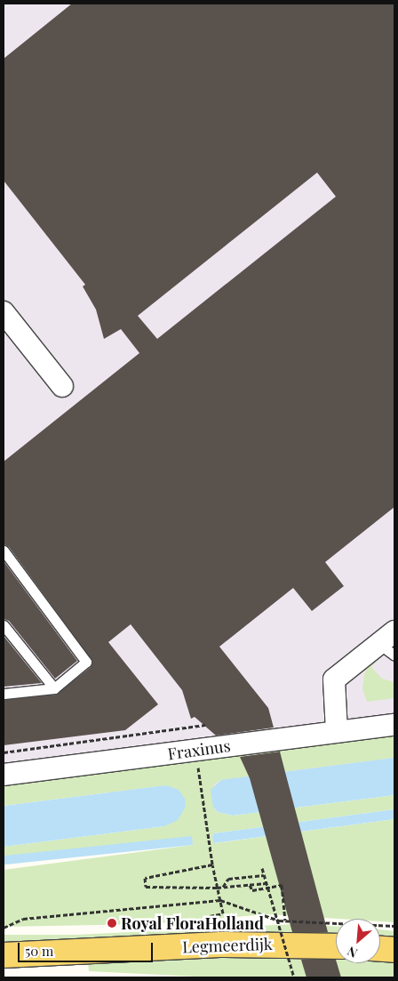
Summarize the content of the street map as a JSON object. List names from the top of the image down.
{
  "streets": {
    "main road": ["Legmeerdijk"],
    "street": ["Fraxinus"]
  },
  "places": ["Royal FloraHolland"],
  "scale_bar": "50 m",
  "north": "bottom left"
}
